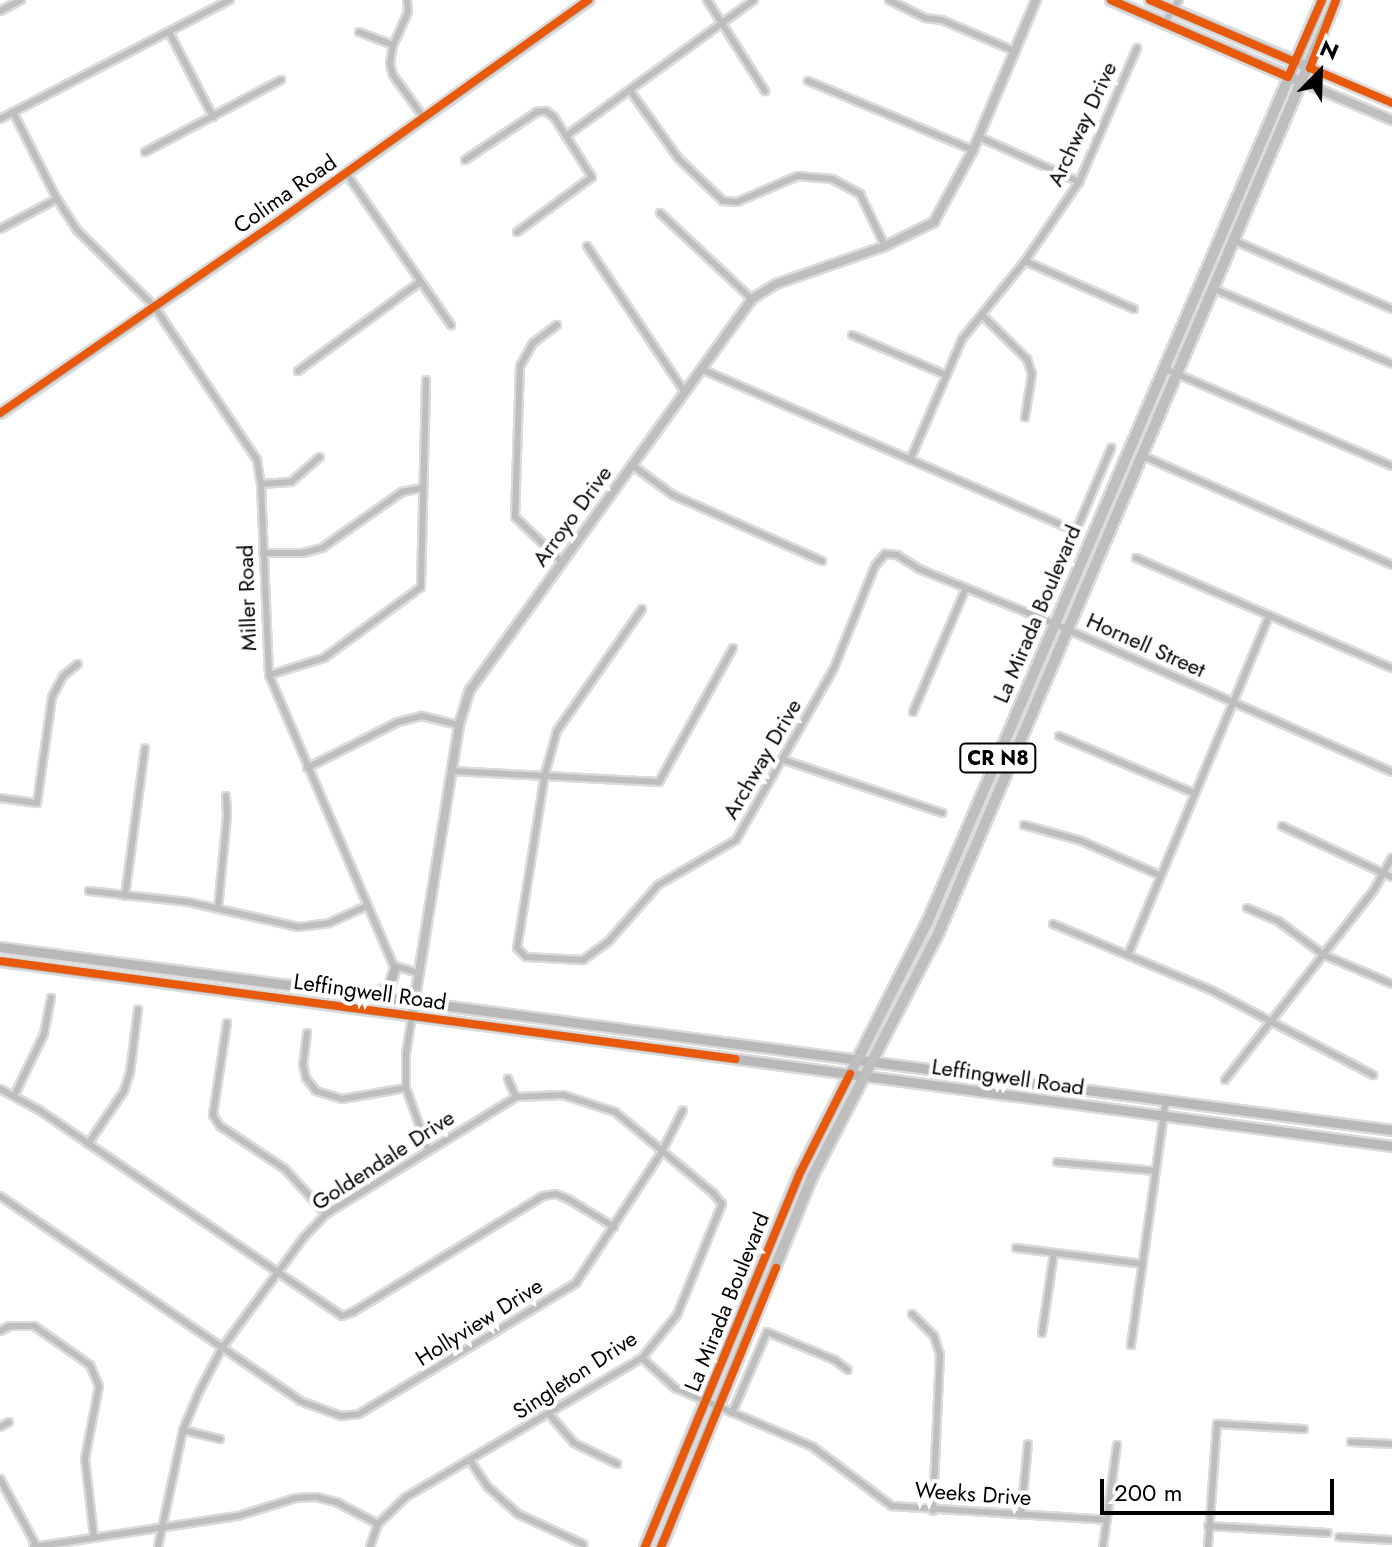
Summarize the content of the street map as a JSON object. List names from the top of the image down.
{
  "streets": {
    "main road": [
      "Colima Road",
      "La Mirada Boulevard",
      "CR N8",
      "Leffingwell Road"
    ],
    "street": [
      "Archway Drive",
      "Arroyo Drive",
      "Miller Road",
      "Hornell Street",
      "Goldendale Drive",
      "Hollyview Drive",
      "Singleton Drive",
      "Weeks Drive"
    ]
  },
  "crossings": [
    ["Archway Drive", "Hornell Street"],
    ["Colima Road", "Miller Road"],
    ["Arroyo Drive", "Leffingwell Road"],
    ["Arroyo Drive", "Goldendale Drive"],
    ["La Mirada Boulevard", "Hornell Street"],
    ["La Mirada Boulevard", "Leffingwell Road"],
    ["La Mirada Boulevard", "Weeks Drive"],
    ["Goldendale Drive", "Hollyview Drive"],
    ["Goldendale Drive", "Singleton Drive"],
    ["Hollyview Drive", "Singleton Drive"],
    ["Singleton Drive", "Weeks Drive"]
  ],
  "scale_bar": "200 m",
  "north": "top right"
}
